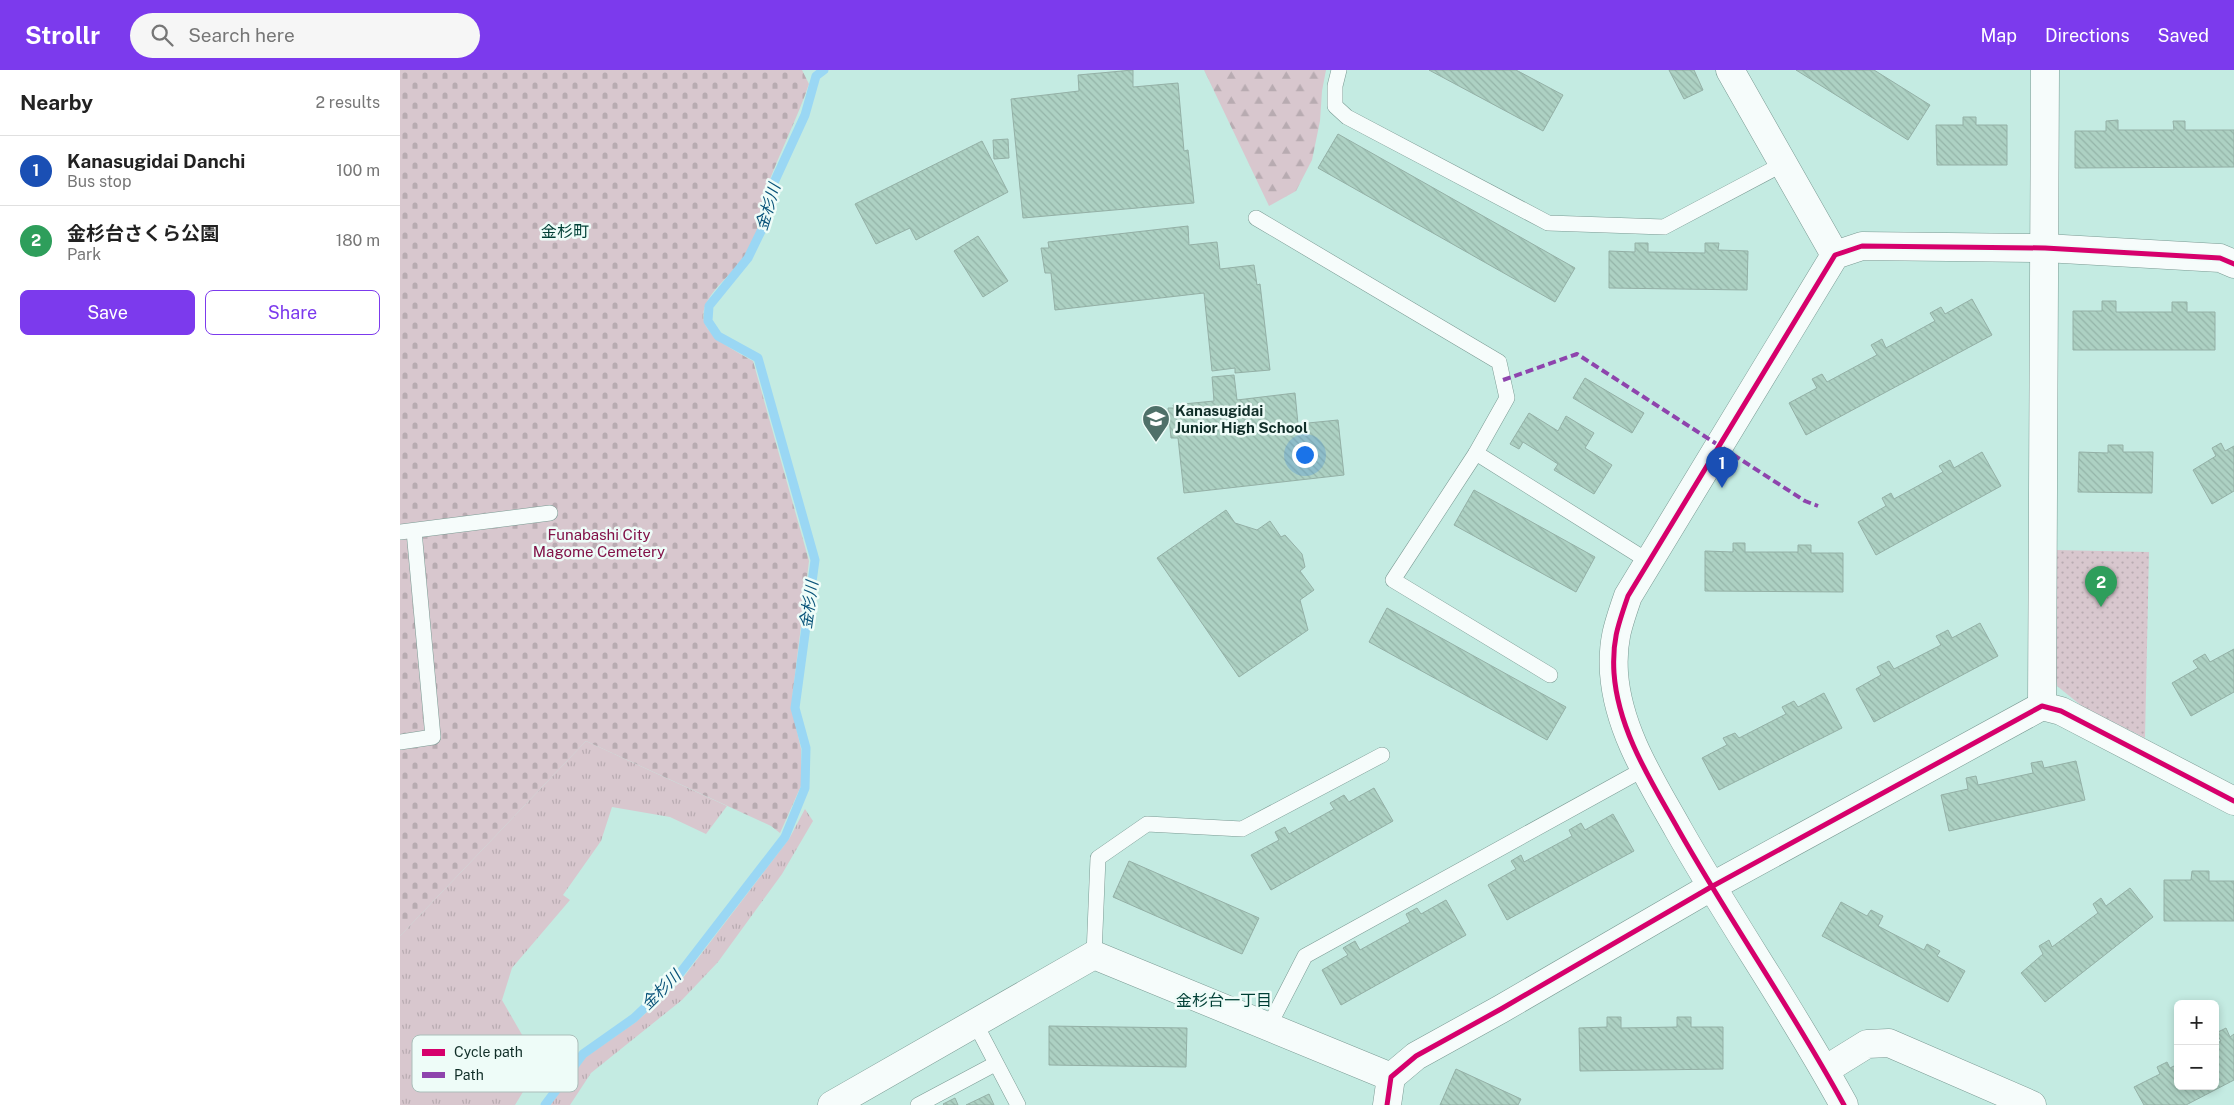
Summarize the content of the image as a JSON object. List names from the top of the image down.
{
  "districts": ["金杉町", "金杉台一丁目"],
  "water": ["金杉川"],
  "parks": ["Funabashi City Magome Cemetery"],
  "places": {
    "school or university": ["Kanasugidai Junior High School"]
  },
  "legend": ["Cycle path", "Path"],
  "page": {
    "header": "Strollr",
    "search": "Search here",
    "nav": ["Map", "Directions", "Saved"],
    "heading": ["Nearby", "2 results"],
    "list": [
      {
        "mark": "1",
        "name": "Kanasugidai Danchi",
        "note": "Bus stop",
        "value": "100 m"
      },
      {
        "mark": "2",
        "name": "金杉台さくら公園",
        "note": "Park",
        "value": "180 m"
      }
    ],
    "buttons": ["Save", "Share"],
    "pins": ["1", "2"],
    "map_buttons": ["+", "−"]
  }
}
